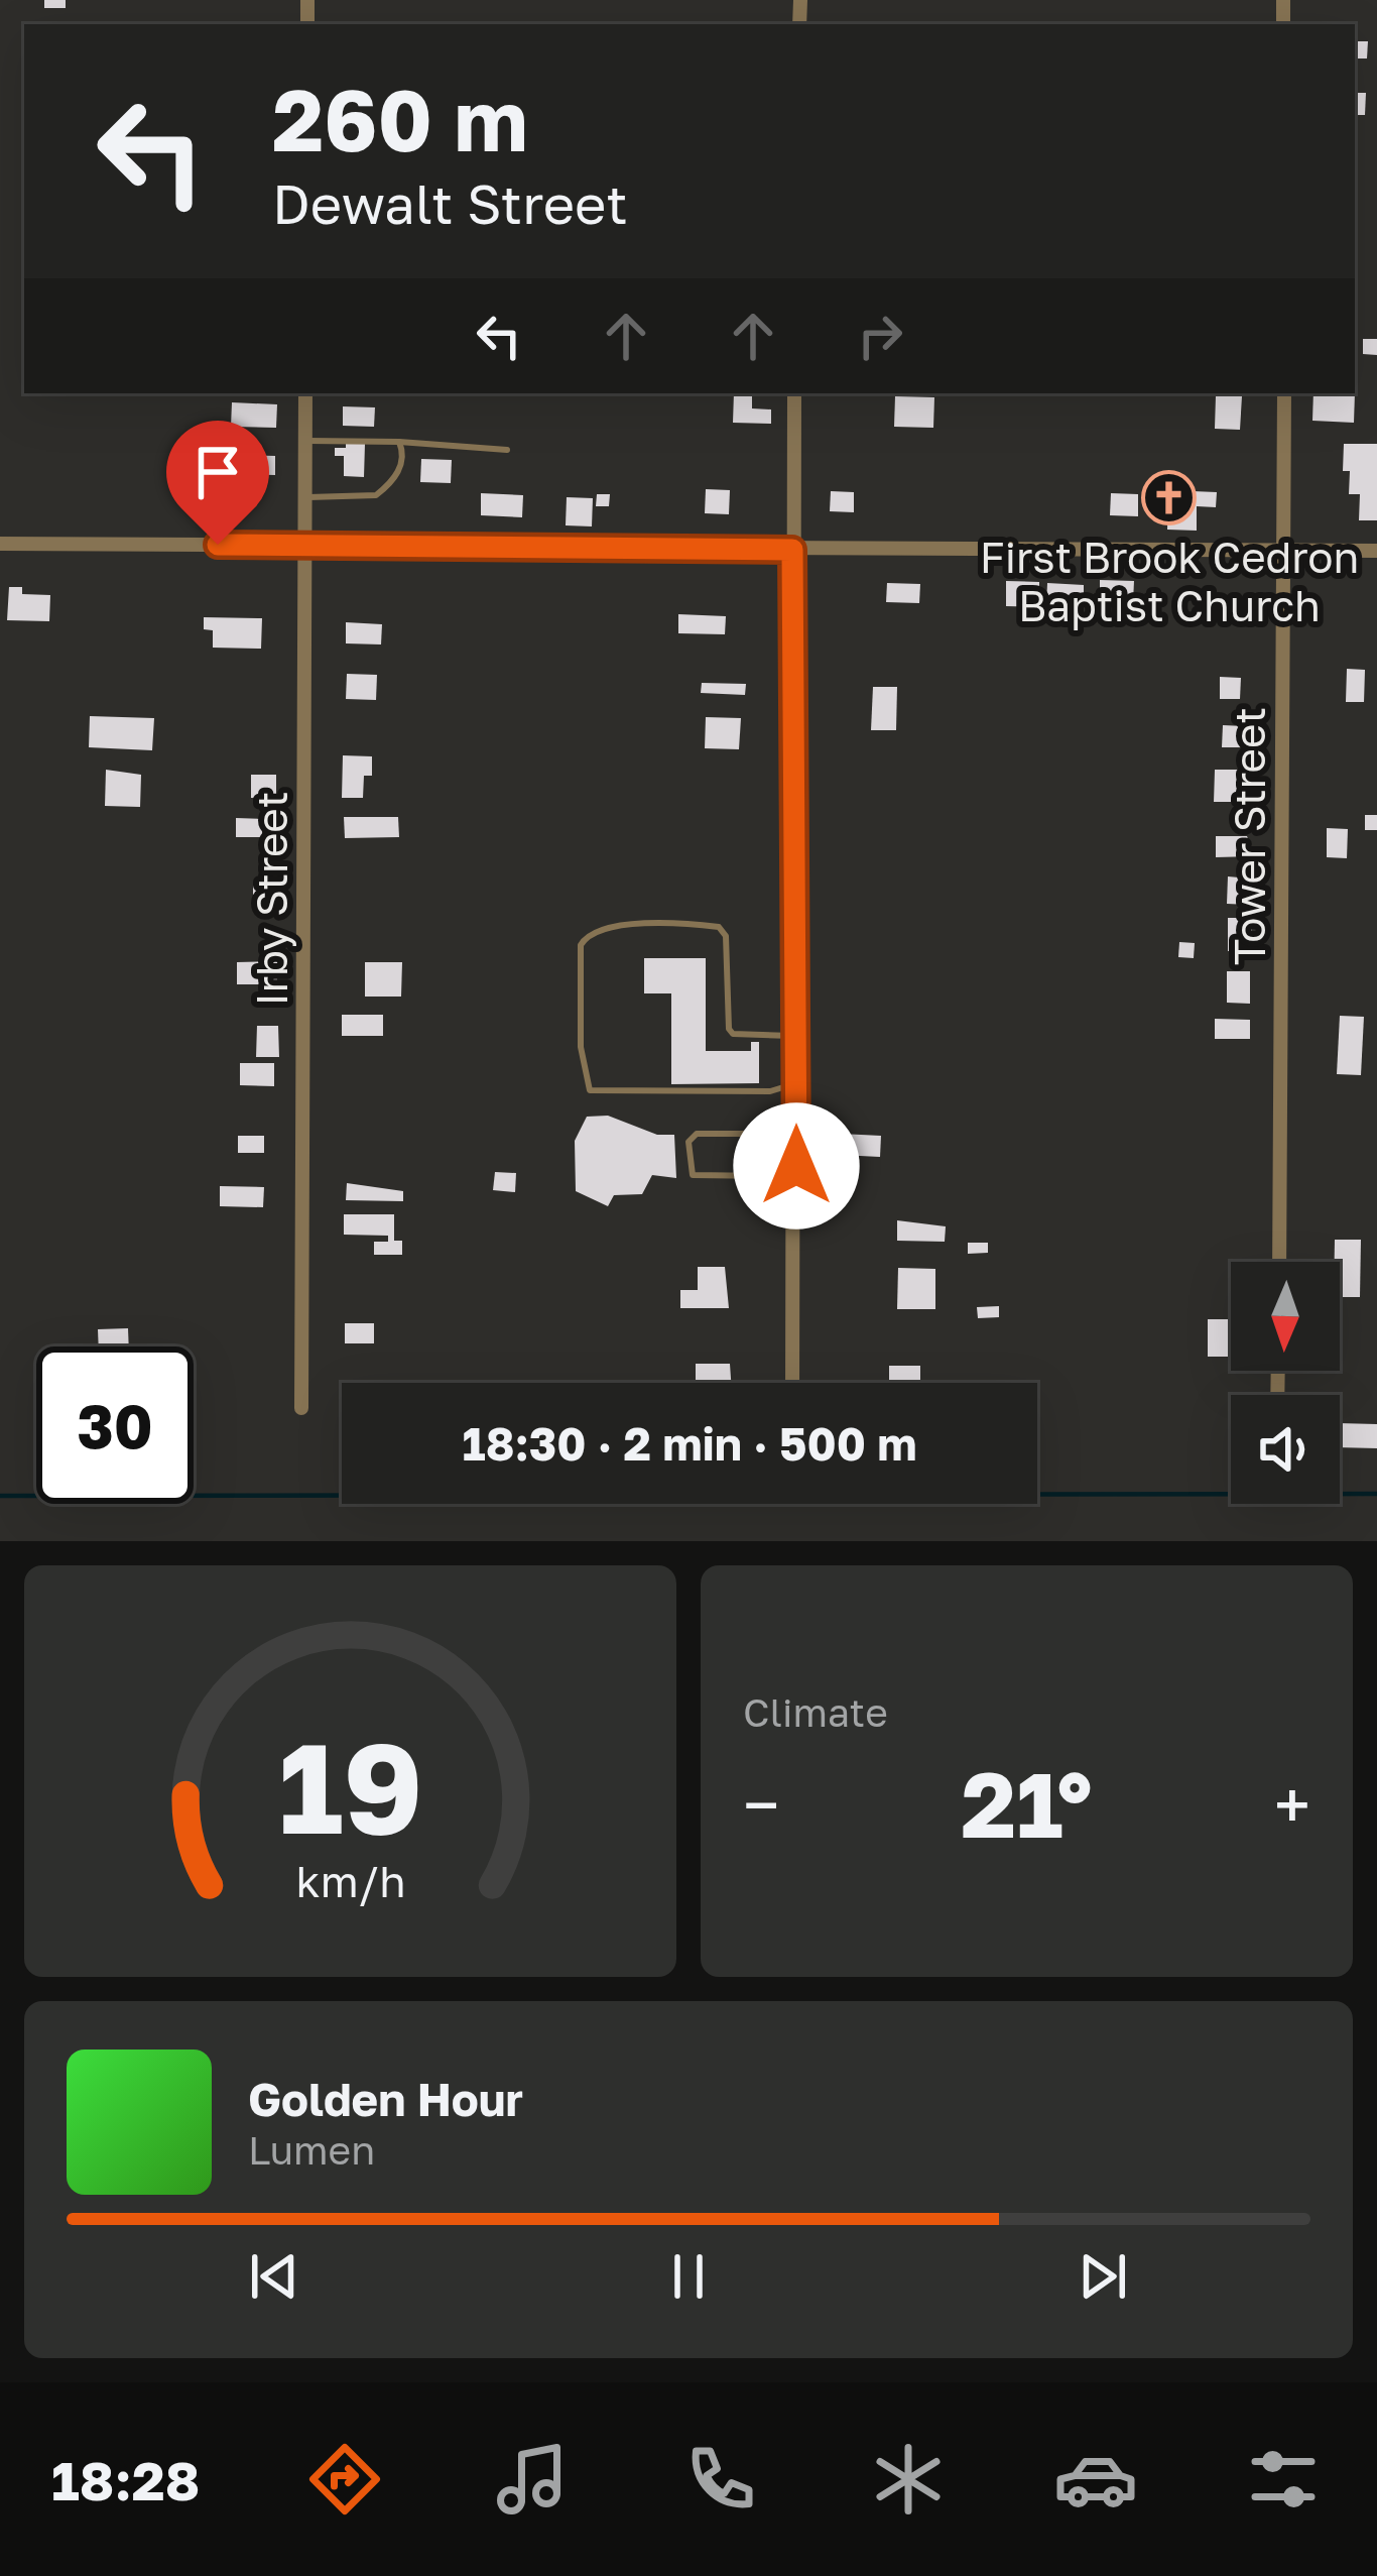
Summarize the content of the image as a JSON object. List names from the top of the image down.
{
  "streets": {
    "street": ["Tower Street", "Irby Street"]
  },
  "places": {
    "church": ["First Brook Cedron Baptist Church"]
  },
  "north": "bottom",
  "page": {
    "turn": ["260 m", "Dewalt Street"],
    "limit": "30",
    "trip": "18:30 · 2 min · 500 m",
    "tile": "Climate",
    "heat": ["−", "21°", "+"],
    "song": ["Golden Hour", "Lumen"],
    "tabs": "18:28",
    "gauge": ["19", "km/h"]
  }
}
